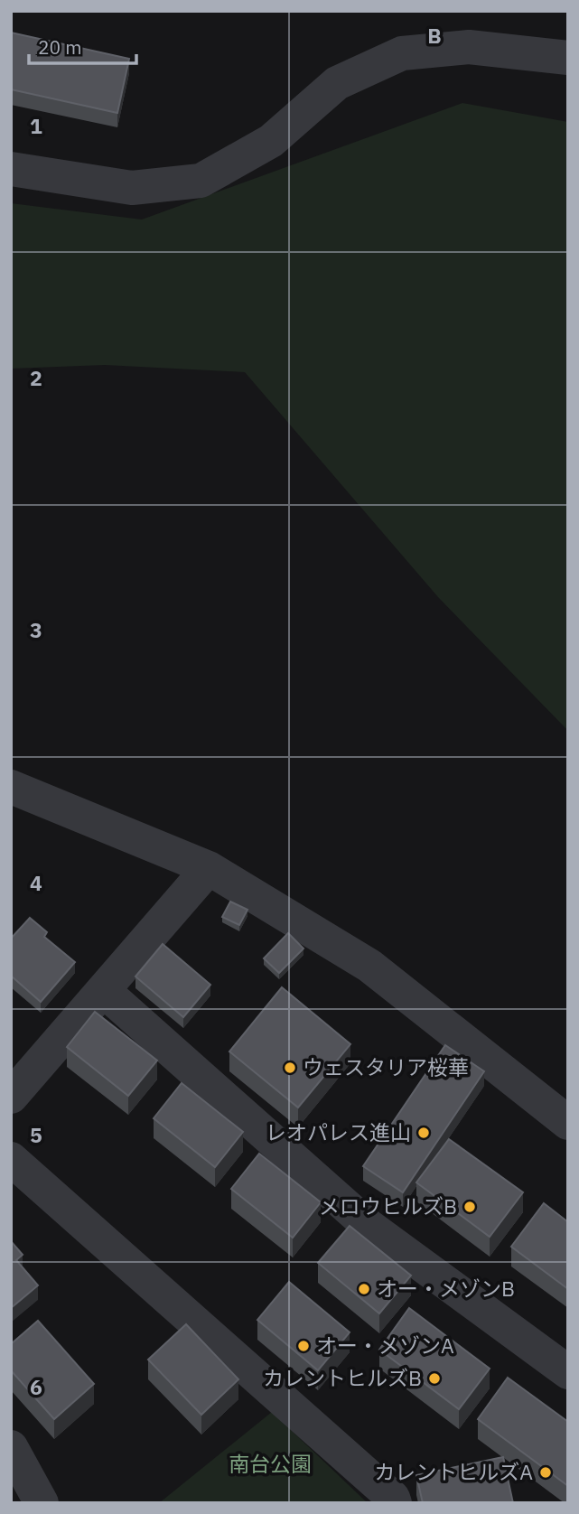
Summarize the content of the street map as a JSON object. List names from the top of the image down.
{
  "parks": ["南台公園"],
  "places": [
    "ウェスタリア桜華",
    "レオパレス進山",
    "メロウヒルズB",
    "オー・メゾンB",
    "オー・メゾンA",
    "カレントヒルズB",
    "カレントヒルズA"
  ],
  "scale_bar": "20 m",
  "grid": {
    "columns": ["B"],
    "rows": [
      "1",
      "2",
      "3",
      "4",
      "5",
      "6"
    ]
  }
}
